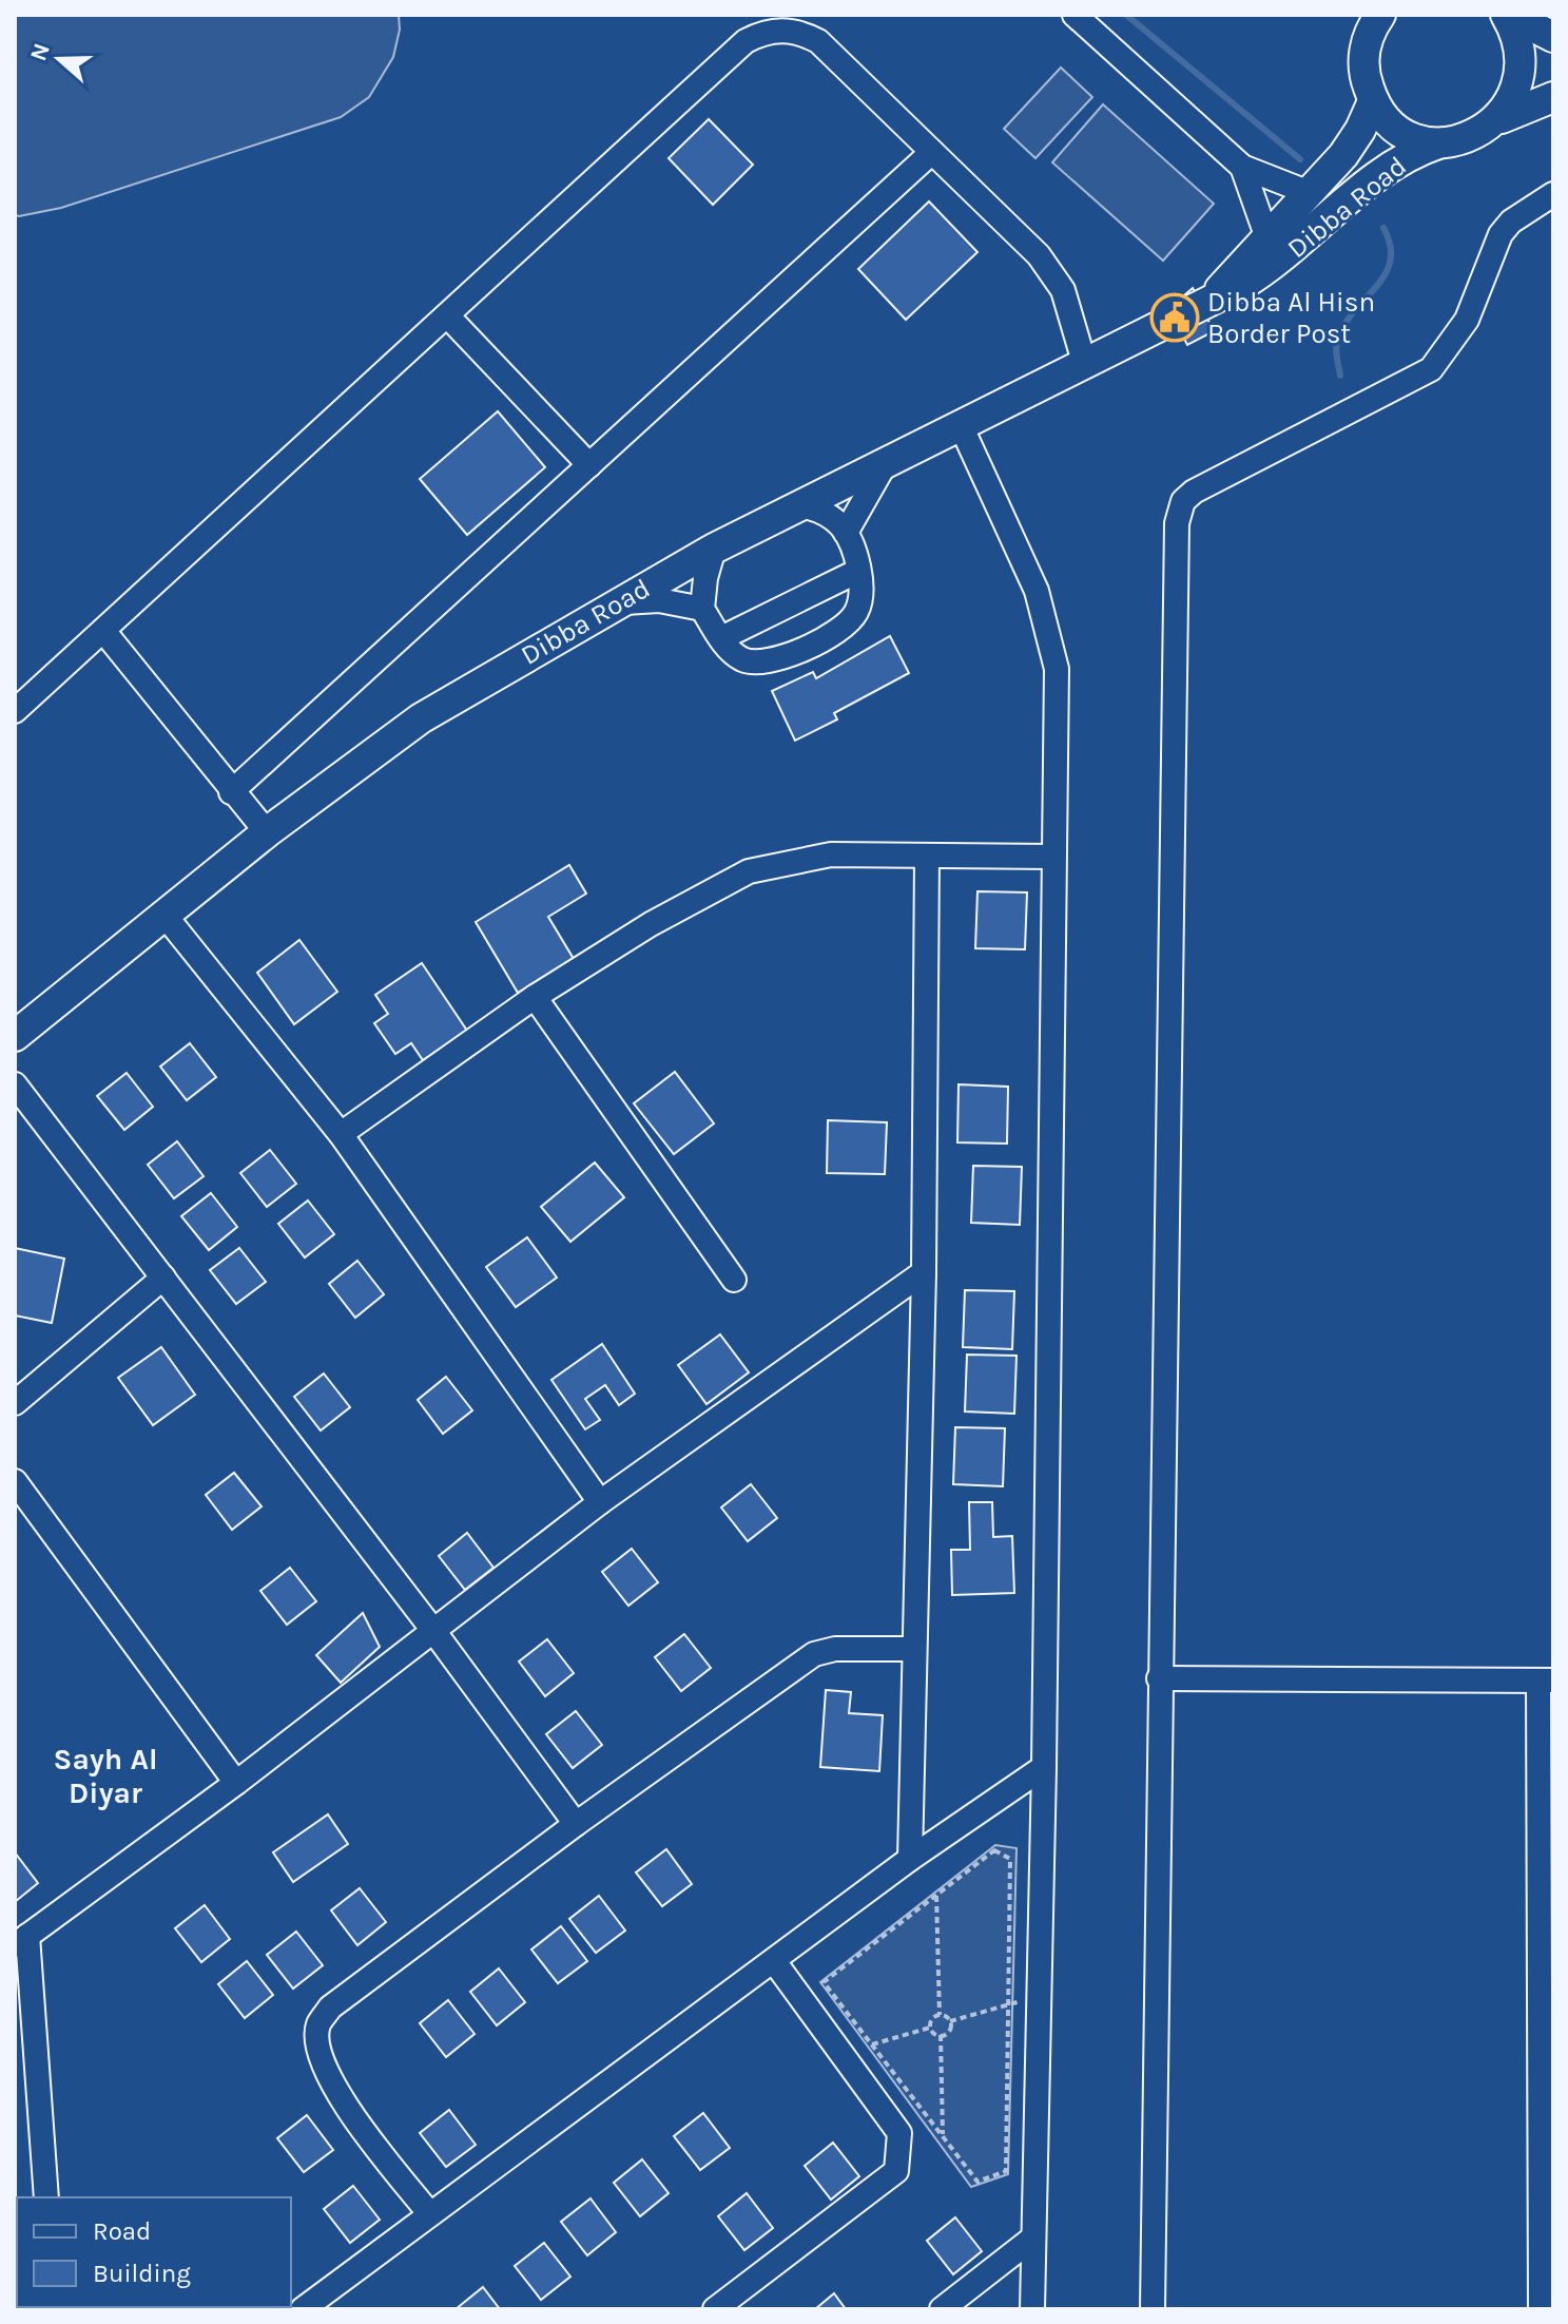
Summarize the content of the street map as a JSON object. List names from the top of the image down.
{
  "streets": {
    "main road": ["Dibba Road"]
  },
  "districts": ["Sayh Al Diyar"],
  "places": {
    "public building": ["Dibba Al Hisn Border Post"]
  },
  "legend": ["Road", "Building"],
  "north": "left"
}
